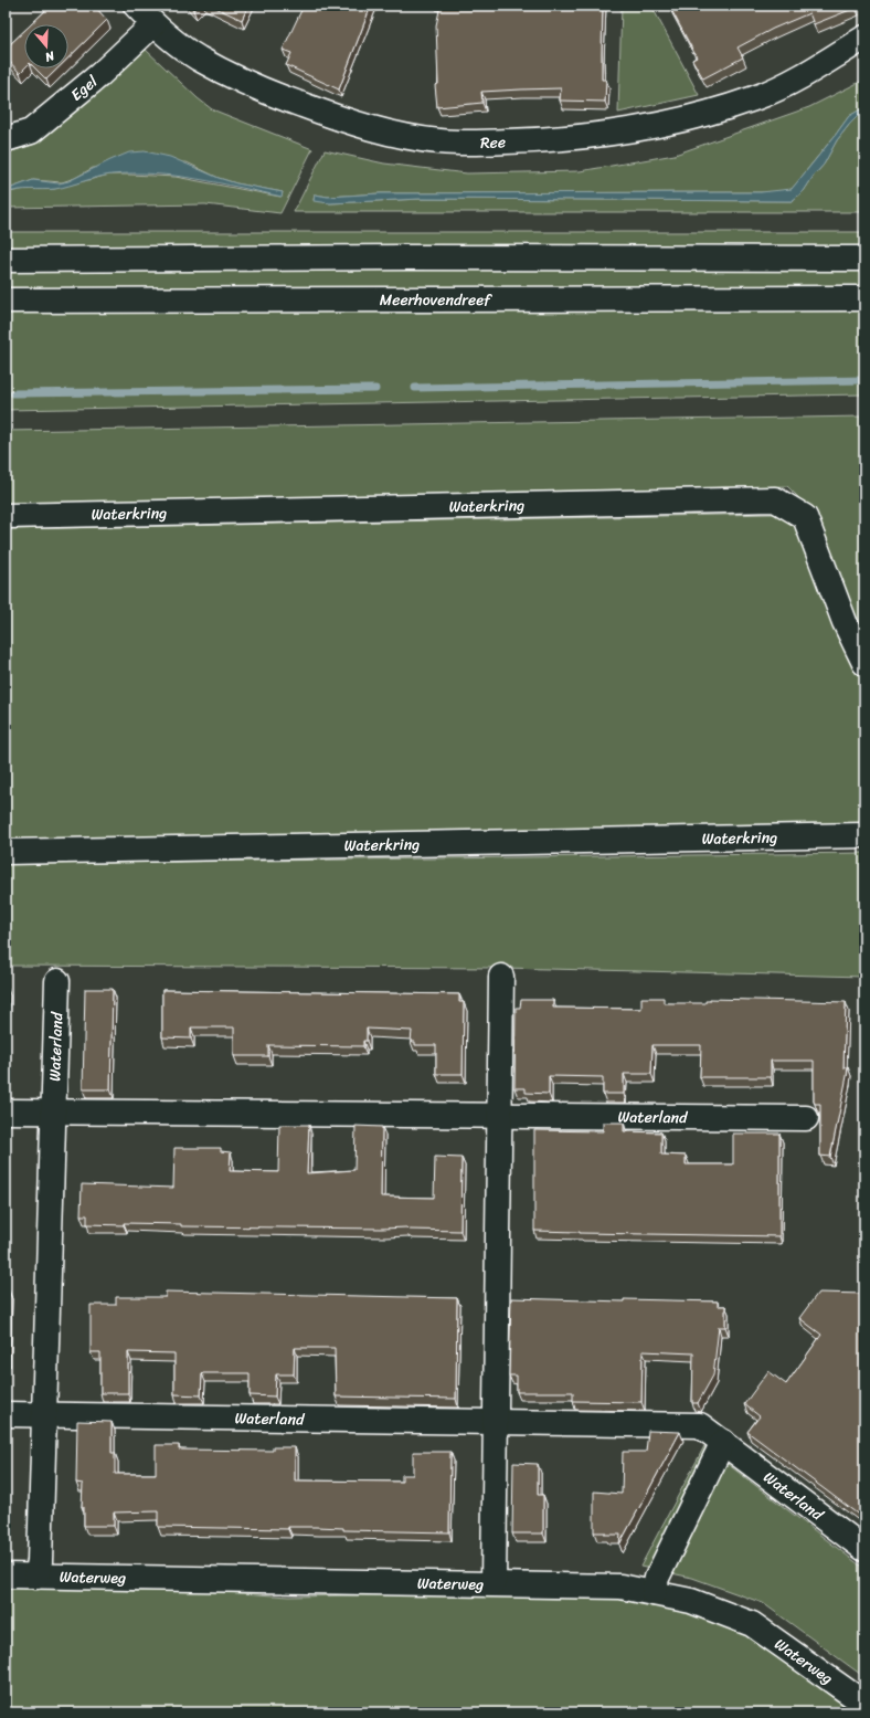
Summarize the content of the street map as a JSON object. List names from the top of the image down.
{
  "streets": {
    "street": [
      "Egel",
      "Ree",
      "Meerhovendreef",
      "Waterkring",
      "Waterland",
      "Waterweg"
    ]
  },
  "crossings": [
    ["Egel", "Ree"],
    ["Waterland", "Waterweg"]
  ],
  "north": "bottom"
}
